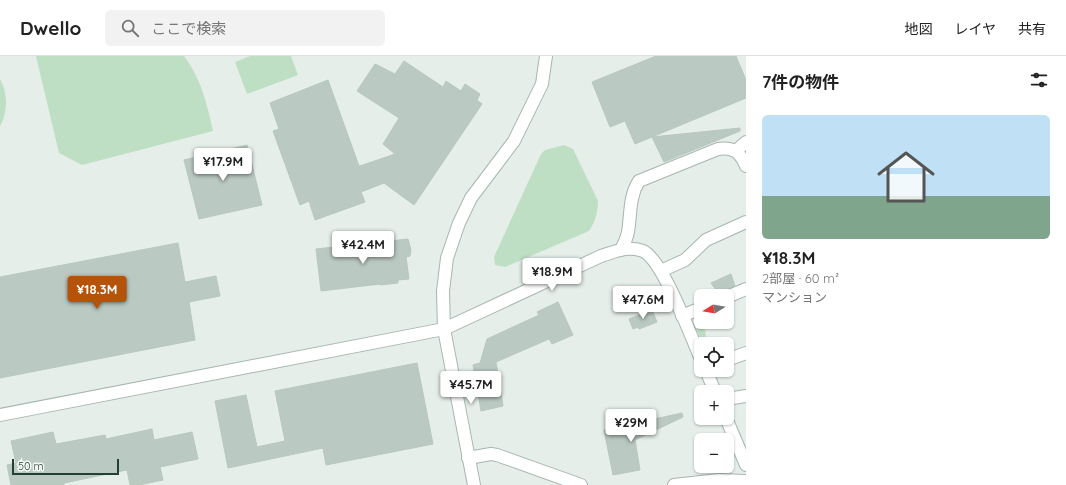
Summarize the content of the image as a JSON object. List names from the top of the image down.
{
  "scale_bar": "50 m",
  "north": "left",
  "page": {
    "header": "Dwello",
    "search": "ここで検索",
    "nav": ["地図", "レイヤ", "共有"],
    "heading": "7件の物件",
    "list": [
      {
        "name": "¥18.3M",
        "note": "2部屋 · 60 m² · マンション"
      }
    ],
    "price": [
      "¥17.9M",
      "¥42.4M",
      "¥18.9M",
      "¥18.3M",
      "¥47.6M",
      "¥45.7M",
      "¥29M"
    ],
    "map_buttons": ["+", "−"],
    "scale": "50 m"
  }
}
